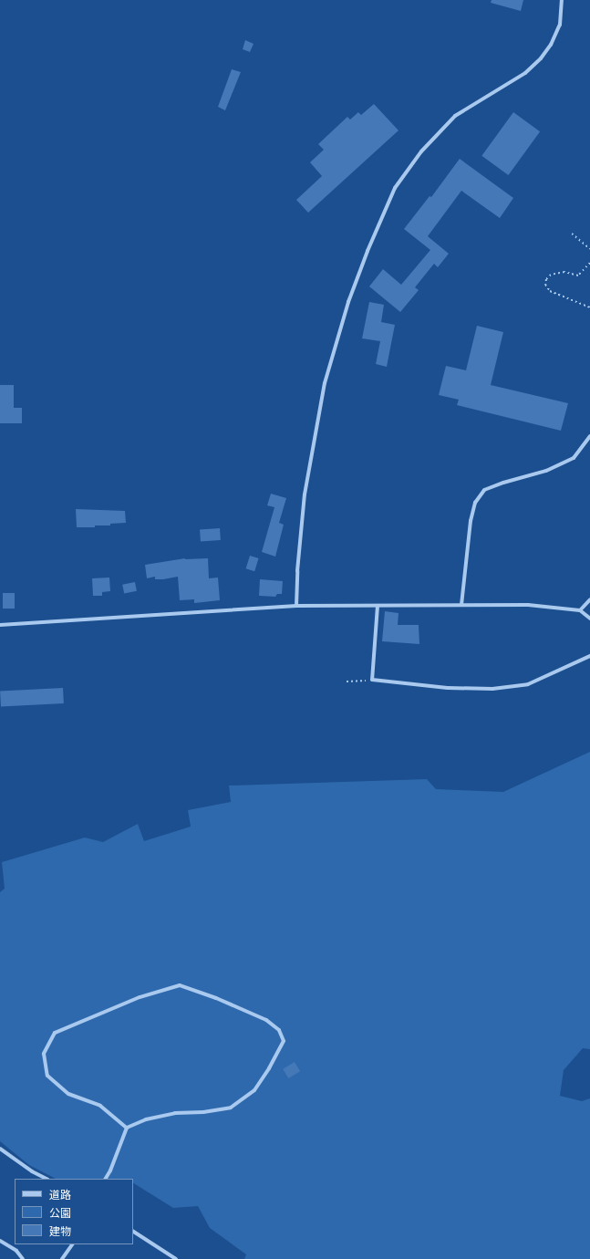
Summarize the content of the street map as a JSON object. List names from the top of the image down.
{
  "legend": ["道路", "公園", "建物"]
}
